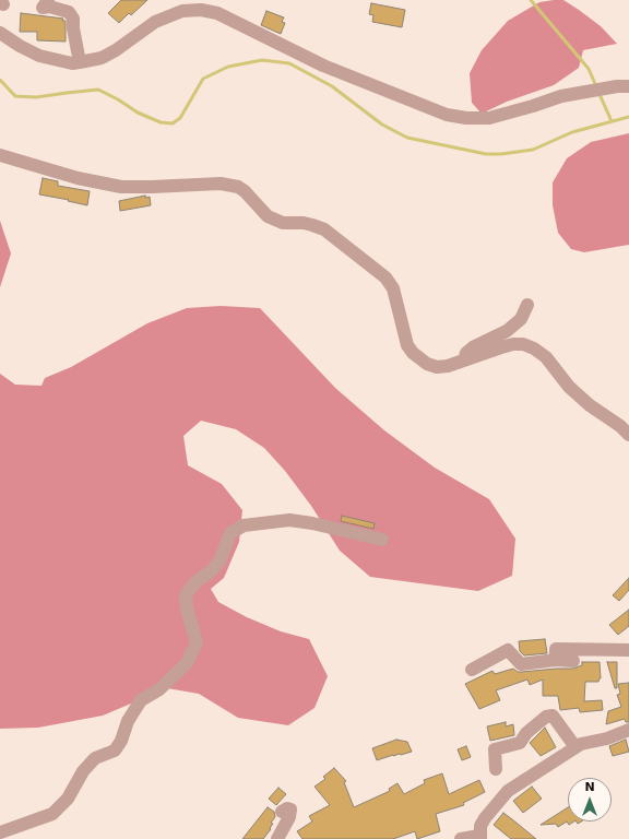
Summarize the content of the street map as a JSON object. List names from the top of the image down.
{
  "north": "top"
}
